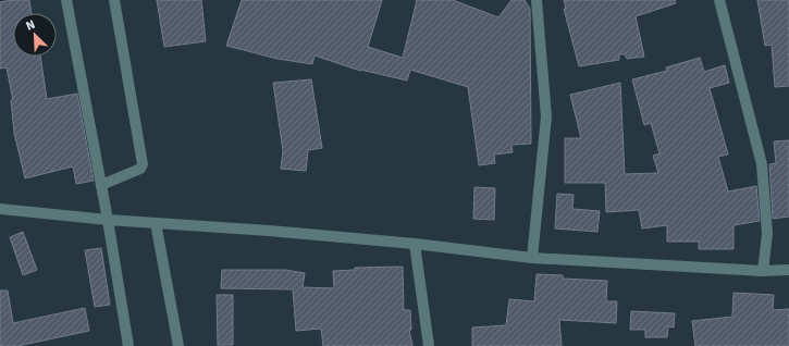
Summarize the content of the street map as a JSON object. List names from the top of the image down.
{
  "north": "top left"
}
